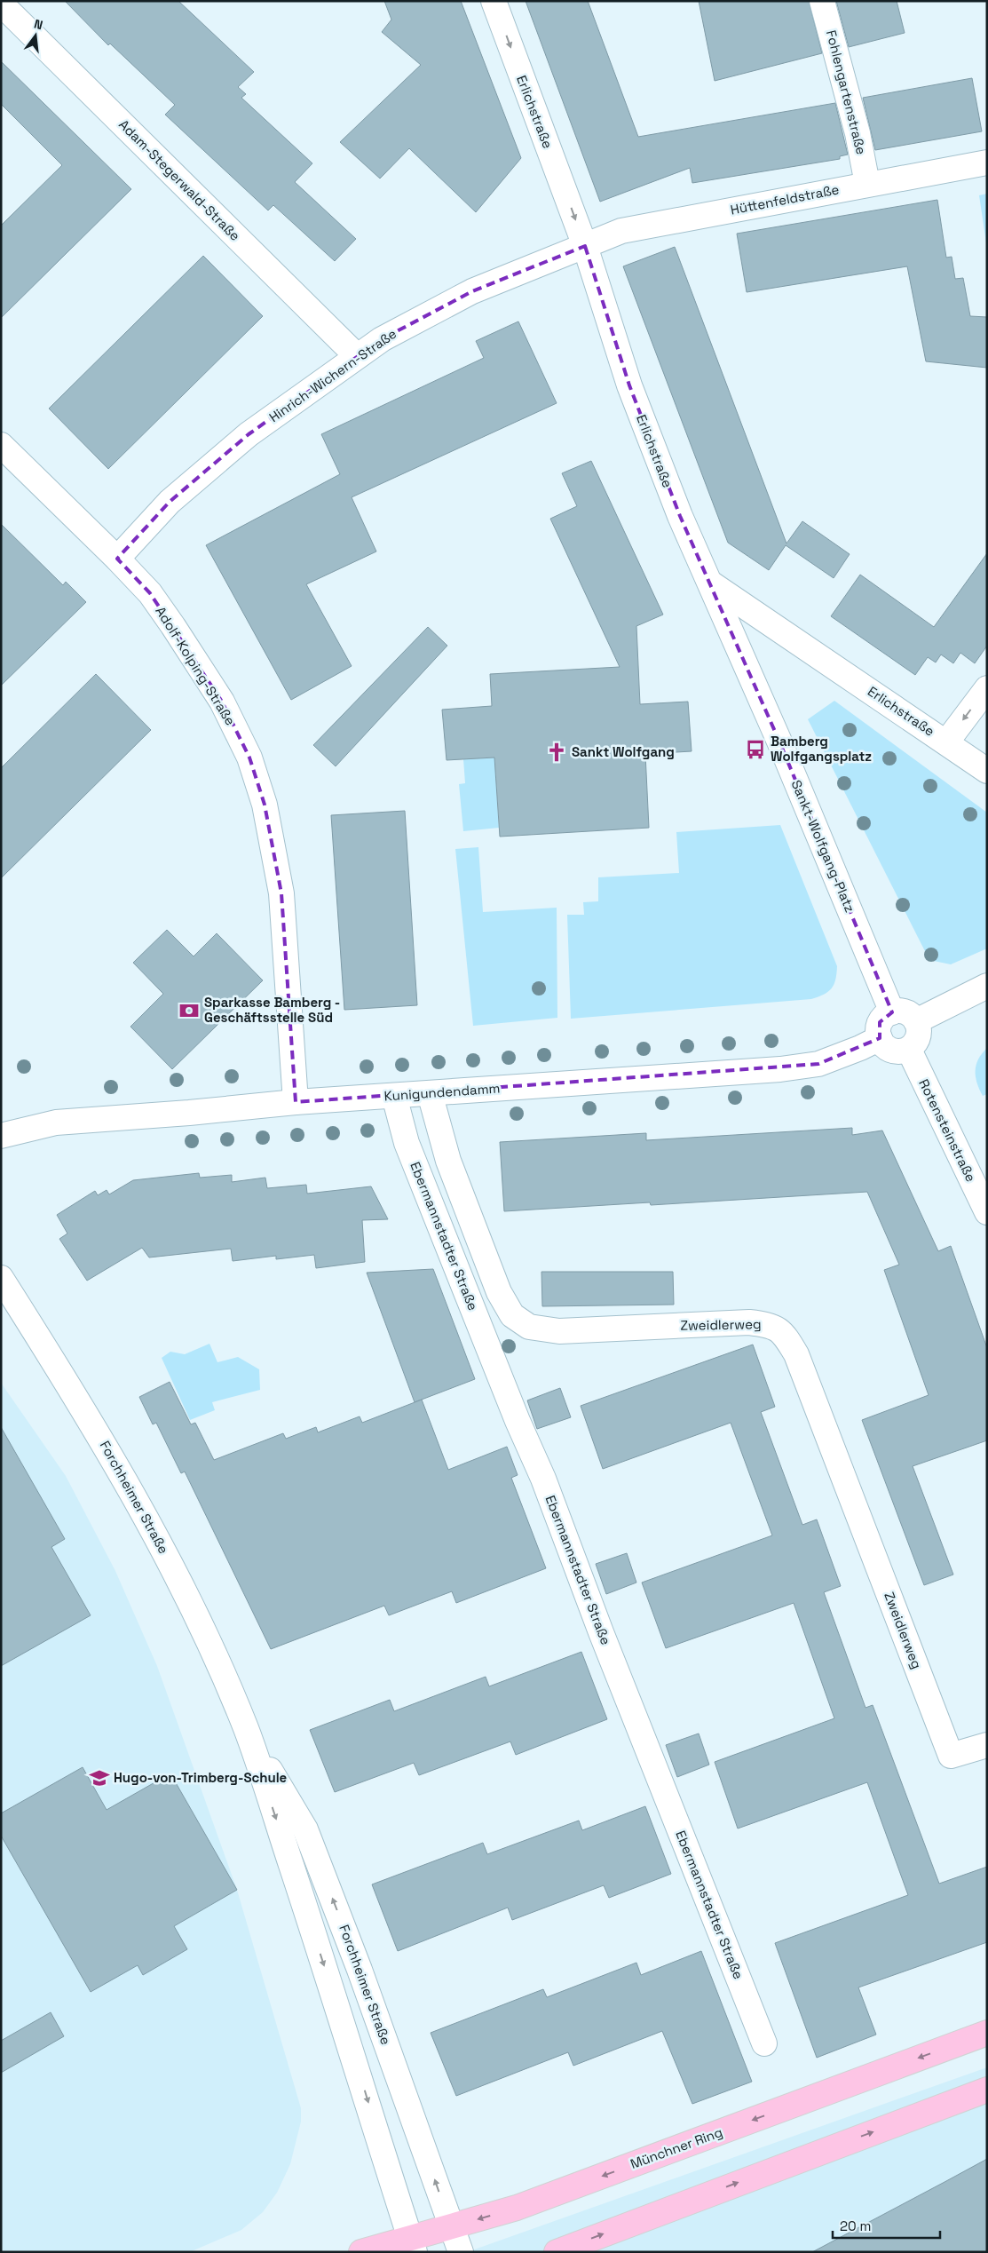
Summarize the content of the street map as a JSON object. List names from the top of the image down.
{
  "streets": {
    "main road": ["Münchner Ring"],
    "street": [
      "Fohlengartenstraße",
      "Erlichstraße",
      "Adam-Stegerwald-Straße",
      "Hüttenfeldstraße",
      "Hinrich-Wichern-Straße",
      "Adolf-Kolping-Straße",
      "Sankt-Wolfgang-Platz",
      "Kunigundendamm",
      "Rotensteinstraße",
      "Ebermannstadter Straße",
      "Zweidlerweg",
      "Forchheimer Straße"
    ]
  },
  "crossings": [
    ["Fohlengartenstraße", "Hüttenfeldstraße"],
    ["Erlichstraße", "Hüttenfeldstraße"],
    ["Erlichstraße", "Hinrich-Wichern-Straße"],
    ["Erlichstraße", "Sankt-Wolfgang-Platz"],
    ["Adam-Stegerwald-Straße", "Hinrich-Wichern-Straße"],
    ["Hüttenfeldstraße", "Hinrich-Wichern-Straße"],
    ["Hinrich-Wichern-Straße", "Adolf-Kolping-Straße"],
    ["Adolf-Kolping-Straße", "Kunigundendamm"],
    ["Sankt-Wolfgang-Platz", "Kunigundendamm"],
    ["Sankt-Wolfgang-Platz", "Rotensteinstraße"],
    ["Kunigundendamm", "Rotensteinstraße"],
    ["Kunigundendamm", "Ebermannstadter Straße"],
    ["Kunigundendamm", "Zweidlerweg"],
    ["Forchheimer Straße", "Münchner Ring"]
  ],
  "places": {
    "bus stop": ["Bamberg Wolfgangsplatz"],
    "church": ["Sankt Wolfgang"],
    "bank": ["Sparkasse Bamberg - Geschäftsstelle Süd"],
    "school or university": ["Hugo-von-Trimberg-Schule"]
  },
  "scale_bar": "20 m",
  "north": "top"
}
